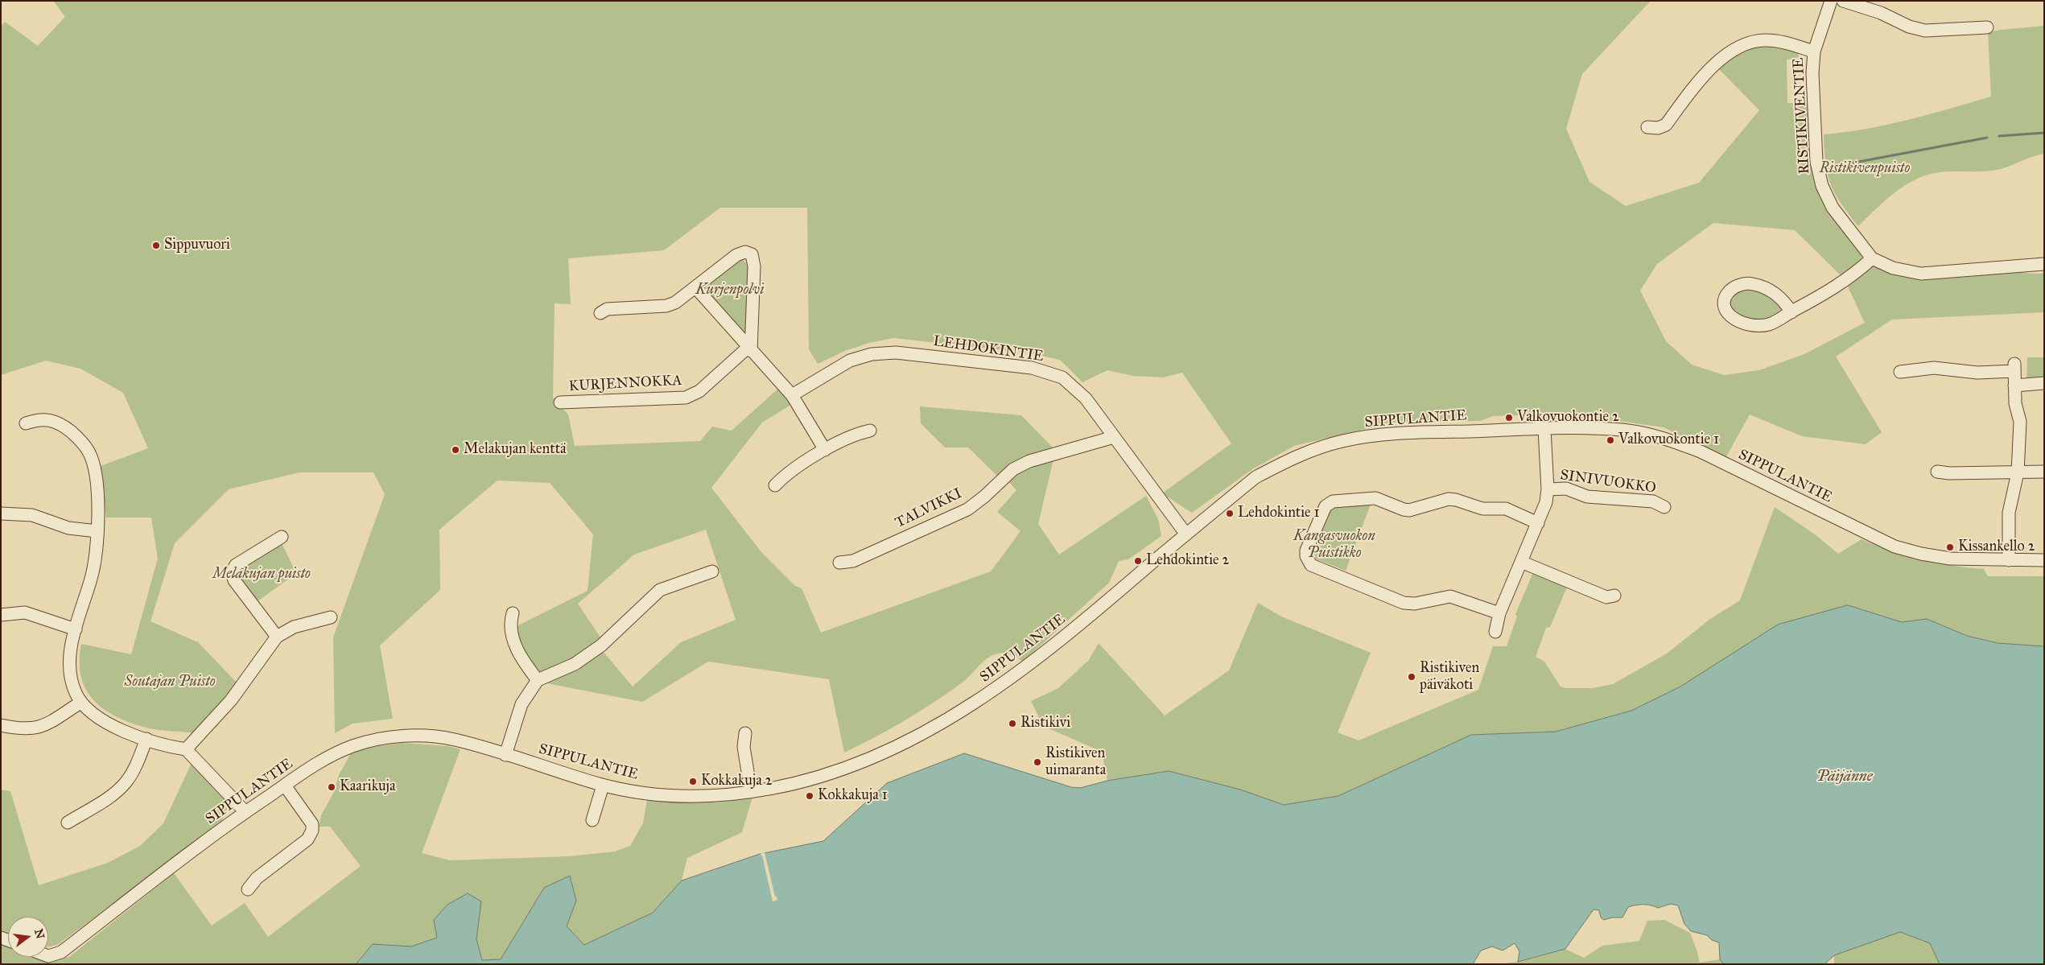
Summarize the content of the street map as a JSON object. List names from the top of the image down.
{
  "streets": {
    "street": [
      "RISTIKIVENTIE",
      "LEHDOKINTIE",
      "KURJENNOKKA",
      "SIPPULANTIE",
      "SINIVUOKKO",
      "TALVIKKI"
    ]
  },
  "crossings": [
    ["LEHDOKINTIE", "SIPPULANTIE"],
    ["LEHDOKINTIE", "TALVIKKI"]
  ],
  "water": ["Päijänne"],
  "parks": [
    "Ristikivenpuisto",
    "Kurjenpolvi",
    "Kangasvuokon Puistikko",
    "Melakujan puisto",
    "Soutajan Puisto"
  ],
  "places": [
    "Sippuvuori",
    "Valkovuokontie 2",
    "Valkovuokontie 1",
    "Melakujan kenttä",
    "Lehdokintie 1",
    "Kissankello 2",
    "Lehdokintie 2",
    "Ristikiven päiväkoti",
    "Ristikivi",
    "Ristikiven uimaranta",
    "Kokkakuja 2",
    "Kaarikuja",
    "Kokkakuja 1"
  ],
  "north": "right"
}
